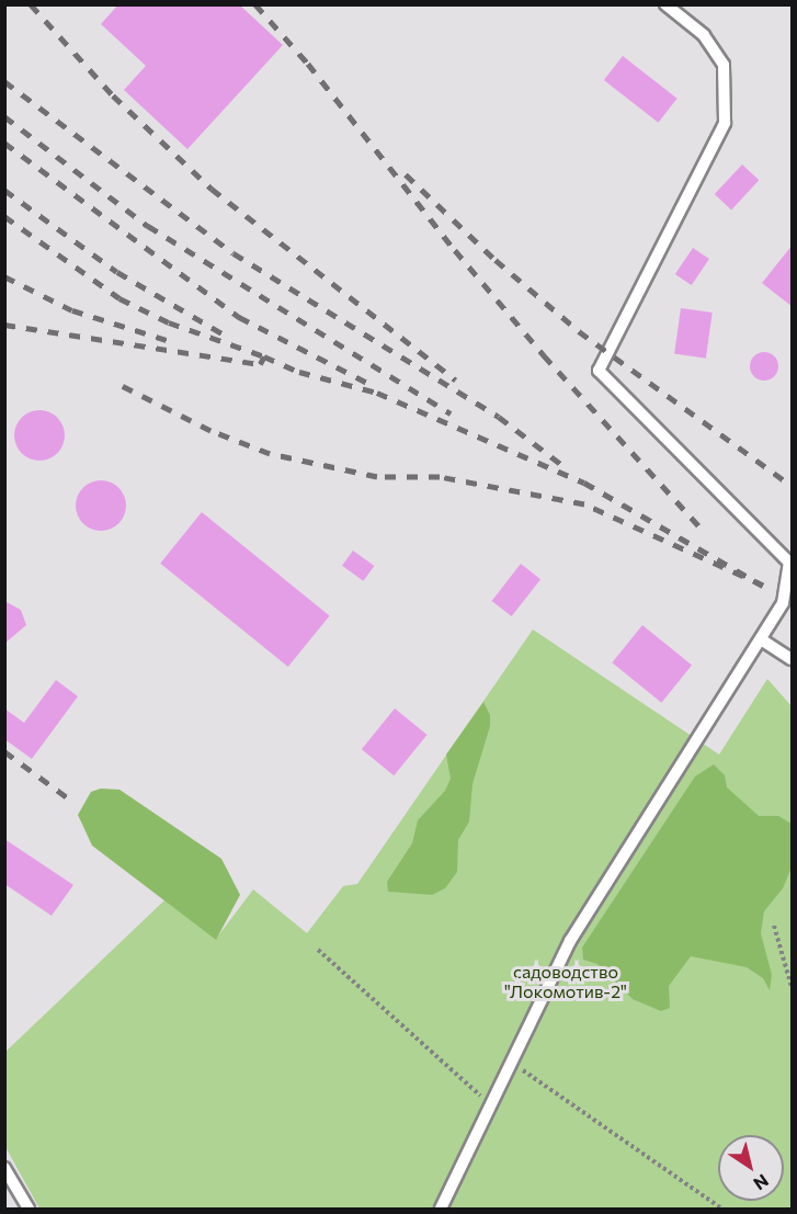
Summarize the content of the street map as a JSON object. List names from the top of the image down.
{
  "parks": ["садоводство \"Локомотив-2\""],
  "north": "bottom right"
}
